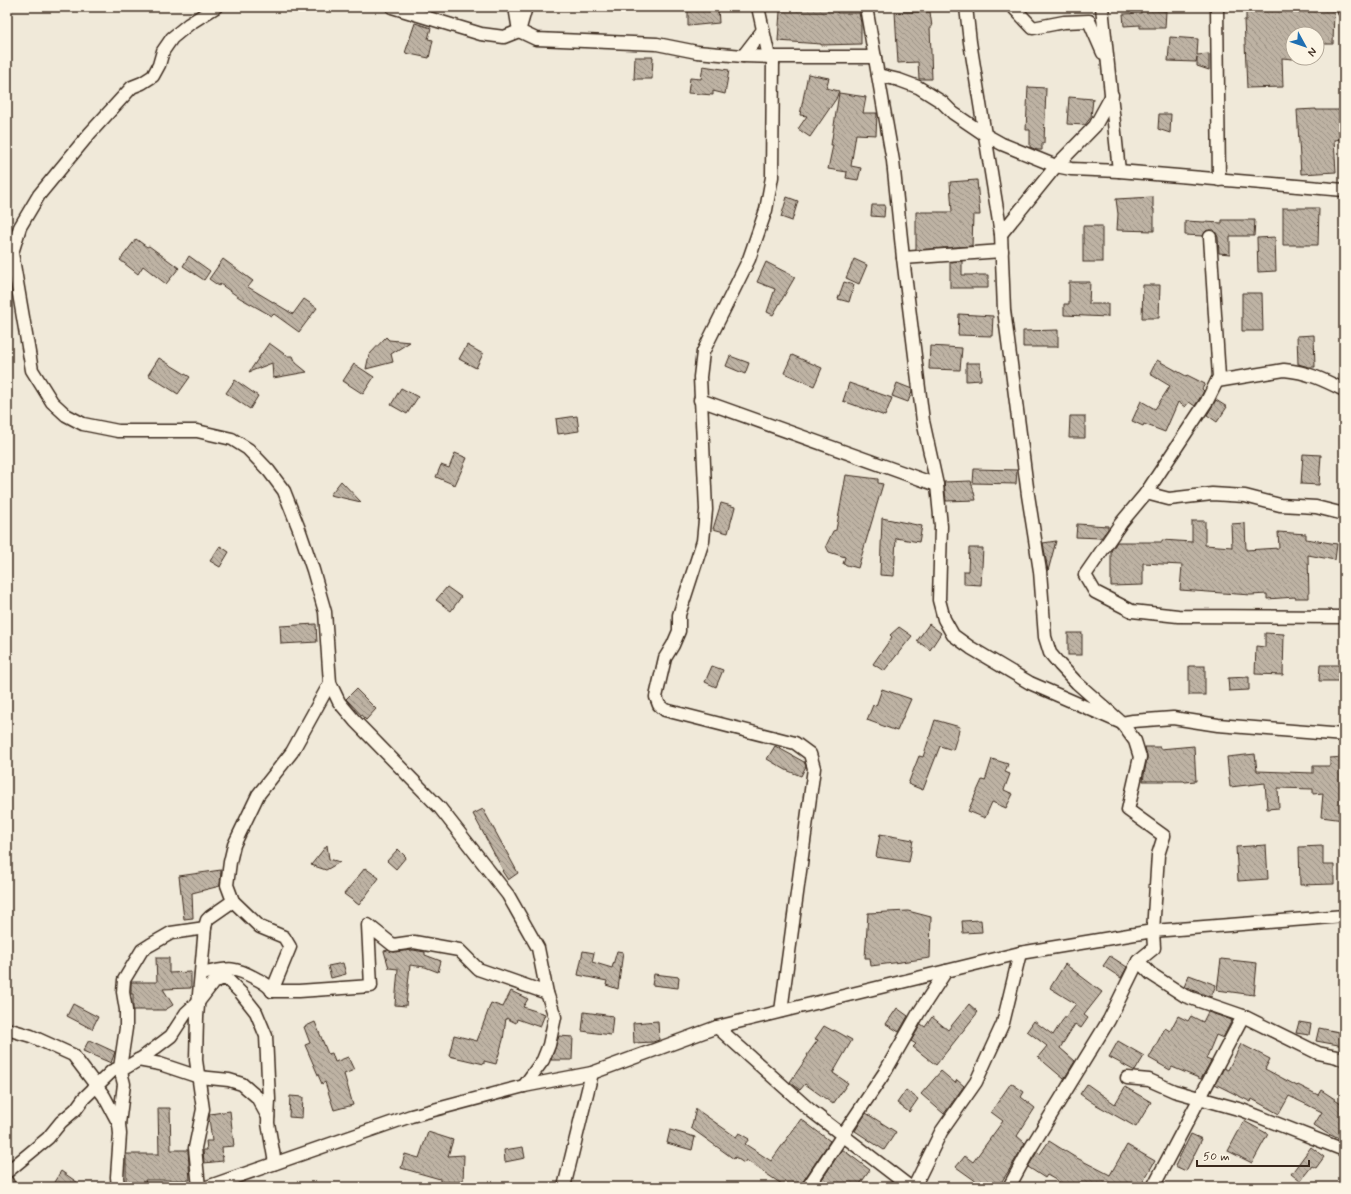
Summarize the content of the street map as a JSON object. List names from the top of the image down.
{
  "scale_bar": "50 m",
  "north": "bottom right"
}
